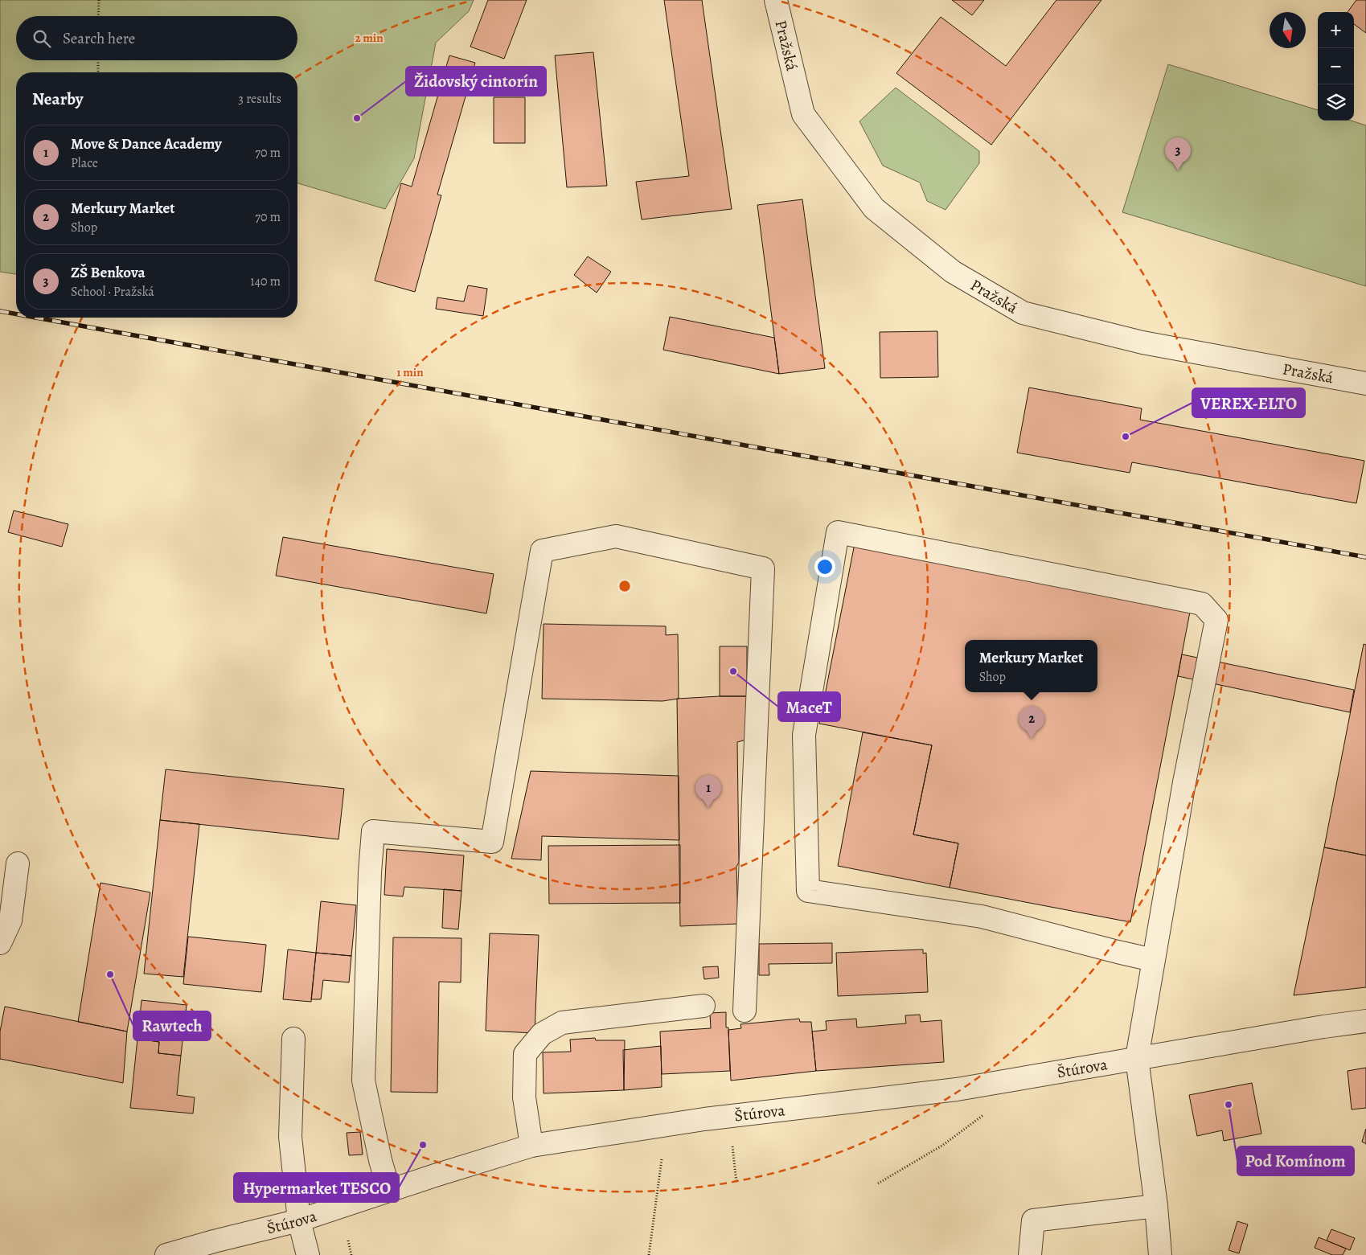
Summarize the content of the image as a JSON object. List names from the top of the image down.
{
  "streets": {
    "street": ["Pražská", "Štúrova"]
  },
  "places": [
    "Židovský cintorín",
    "VEREX-ELTO",
    "MaceT",
    "Rawtech",
    "Pod Komínom",
    "Hypermarket TESCO"
  ],
  "north": "bottom",
  "page": {
    "map_buttons": ["+", "−"],
    "search": "Search here",
    "heading": ["Nearby", "3 results"],
    "list": [
      {
        "mark": "1",
        "name": "Move & Dance Academy",
        "note": "Place",
        "value": "70 m"
      },
      {
        "mark": "2",
        "name": "Merkury Market",
        "note": "Shop",
        "value": "70 m"
      },
      {
        "mark": "3",
        "name": "ZŠ Benkova",
        "note": "School · Pražská",
        "value": "140 m"
      }
    ],
    "pins": ["3", "2", "1"],
    "popup": ["Merkury Market", "Shop"]
  },
  "rings": ["2 min", "1 min"]
}
